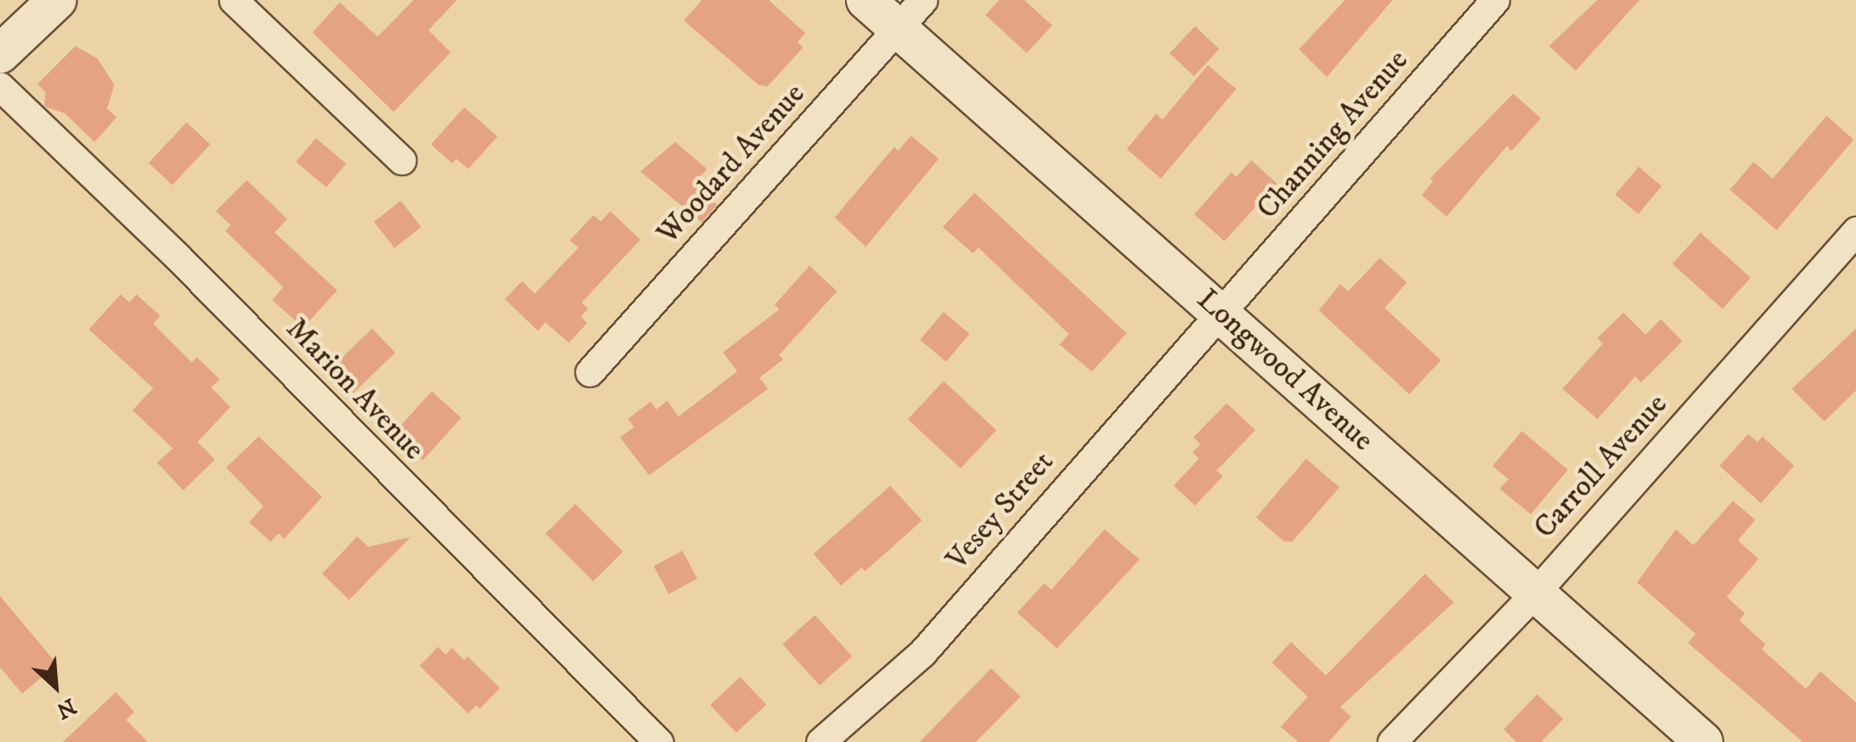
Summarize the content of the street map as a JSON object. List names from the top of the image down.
{
  "streets": {
    "street": [
      "Channing Avenue",
      "Woodard Avenue",
      "Longwood Avenue",
      "Marion Avenue",
      "Carroll Avenue",
      "Vesey Street"
    ]
  },
  "crossings": [
    ["Channing Avenue", "Longwood Avenue"],
    ["Channing Avenue", "Vesey Street"],
    ["Woodard Avenue", "Longwood Avenue"],
    ["Longwood Avenue", "Carroll Avenue"],
    ["Longwood Avenue", "Vesey Street"]
  ],
  "north": "bottom right"
}
